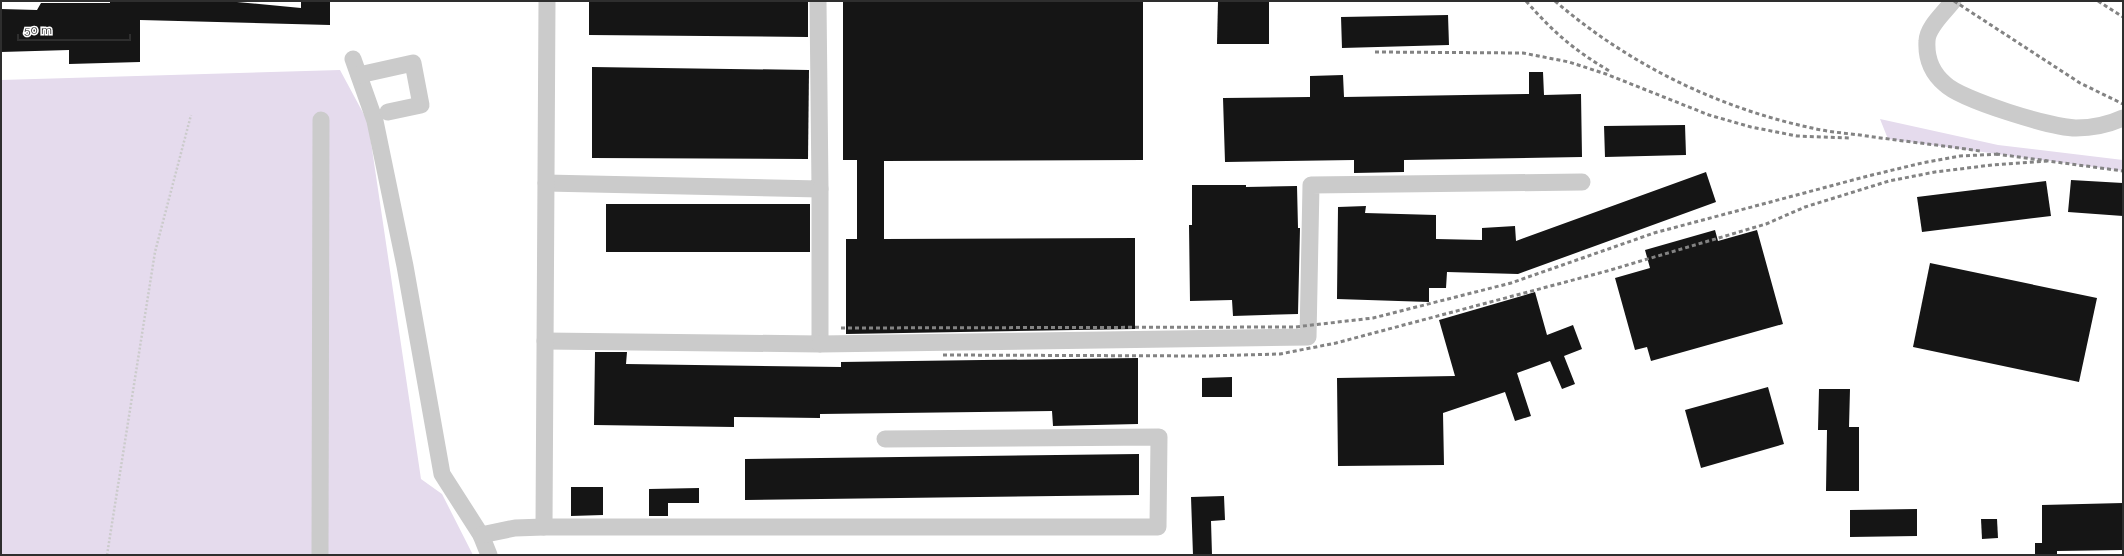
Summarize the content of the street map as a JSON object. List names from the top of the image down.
{
  "scale_bar": "50 m"
}
